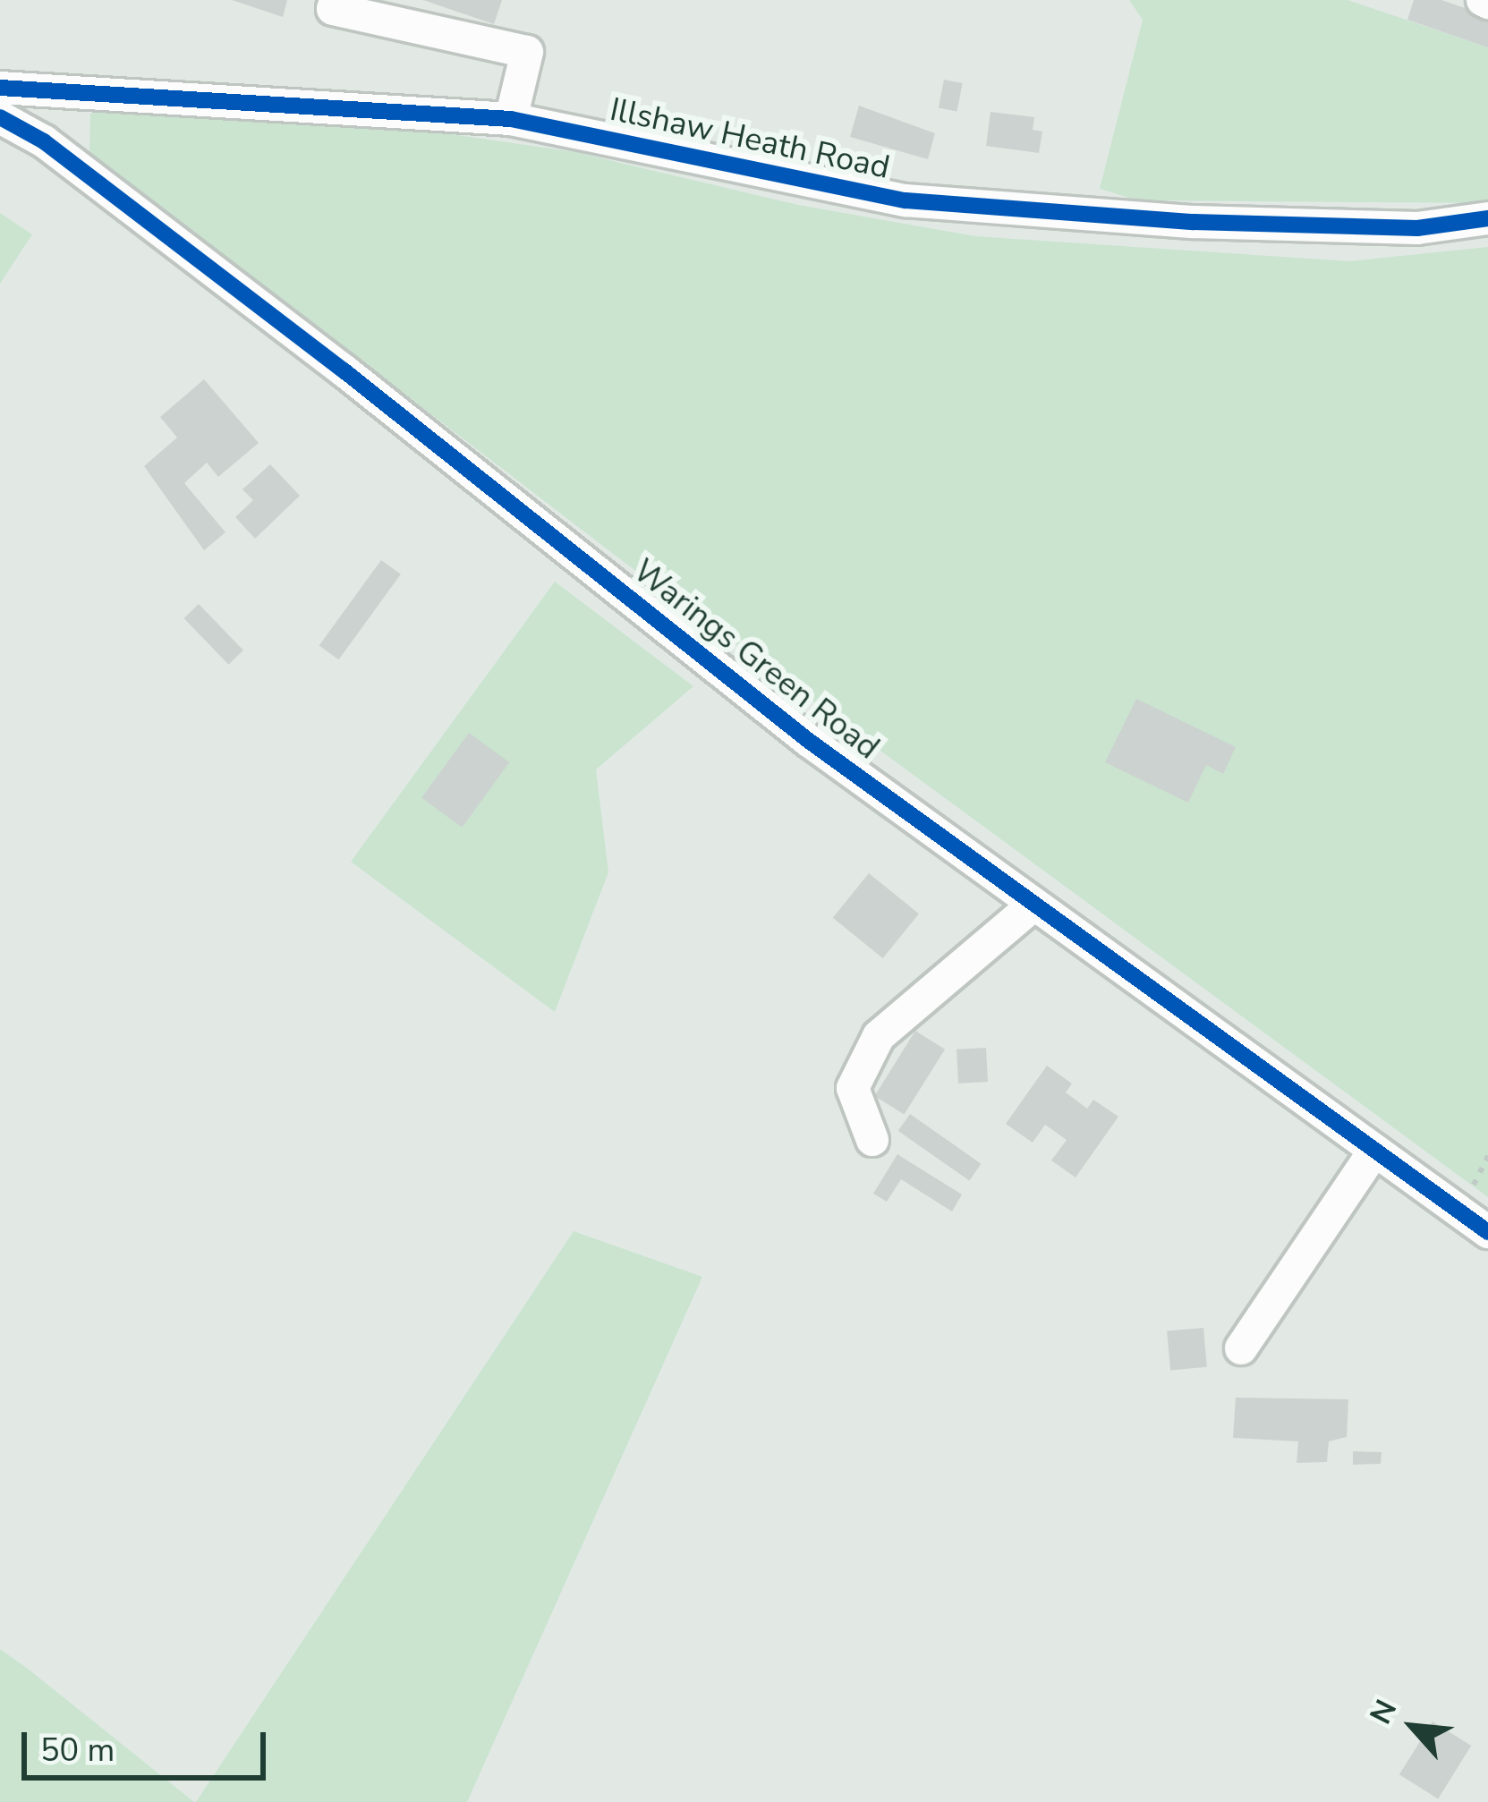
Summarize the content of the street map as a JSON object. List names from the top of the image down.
{
  "streets": {
    "street": ["Illshaw Heath Road", "Warings Green Road"]
  },
  "scale_bar": "50 m",
  "north": "top left"
}
